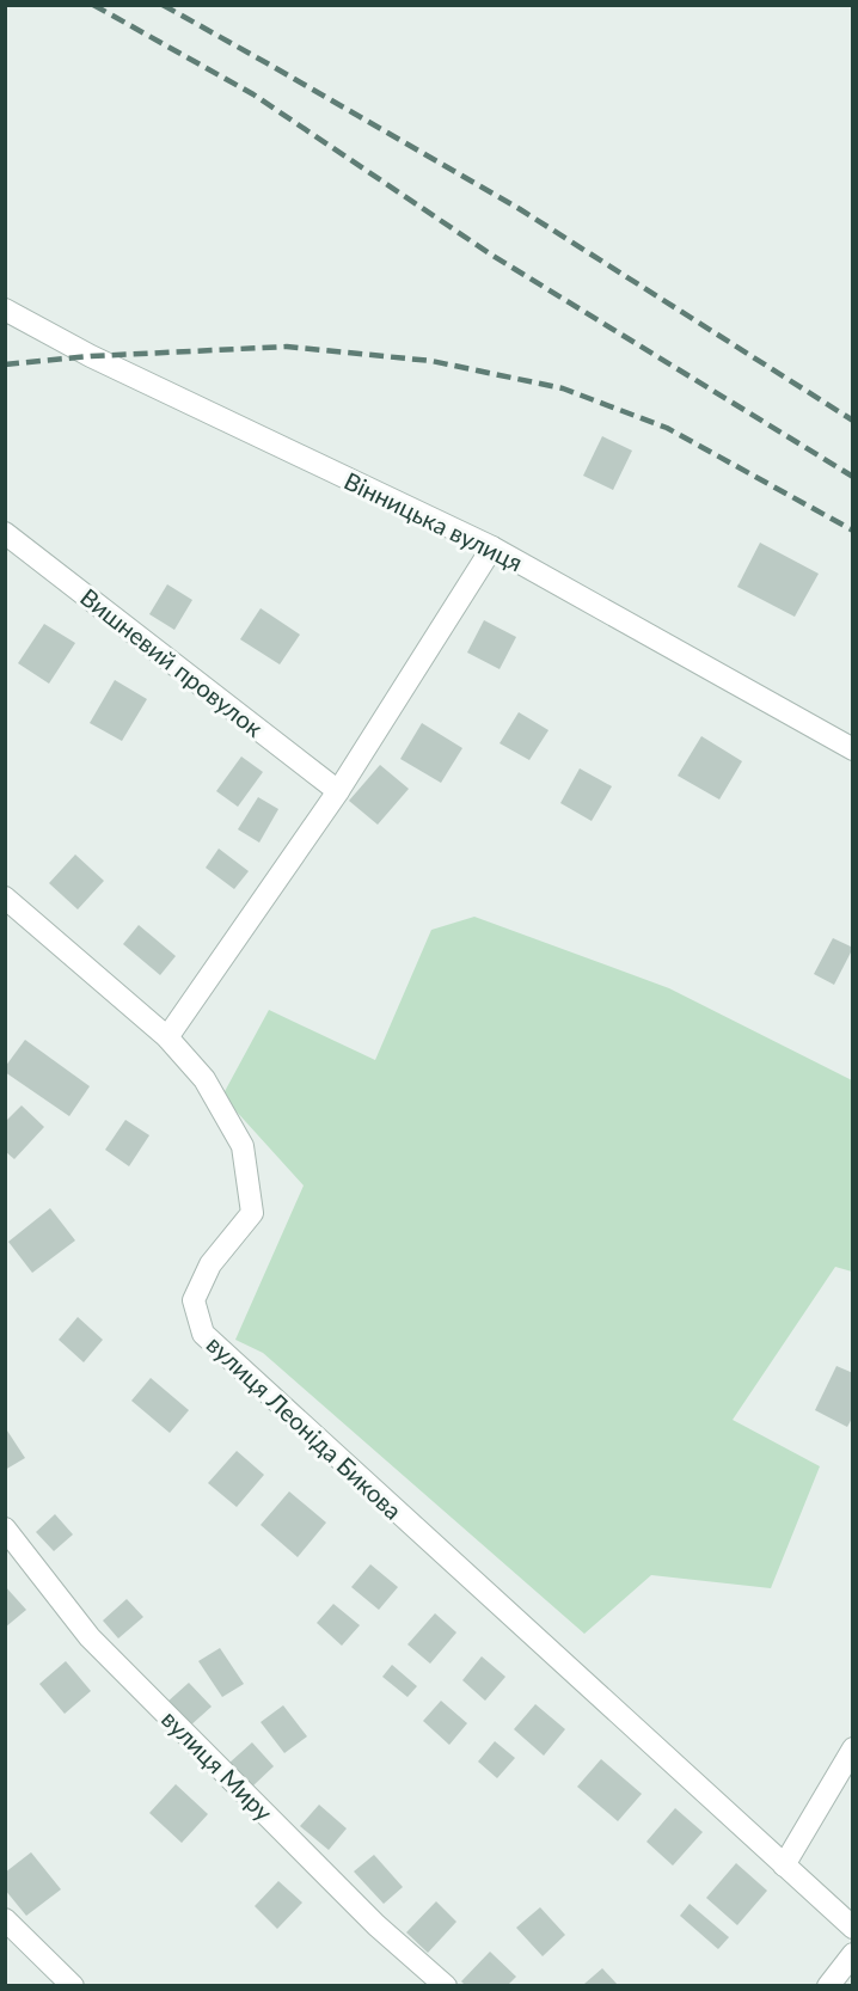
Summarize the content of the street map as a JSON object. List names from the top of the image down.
{
  "streets": {
    "street": [
      "Вінницька вулиця",
      "Вишневий провулок",
      "вулиця Леоніда Бикова",
      "вулиця Миру"
    ]
  }
}
